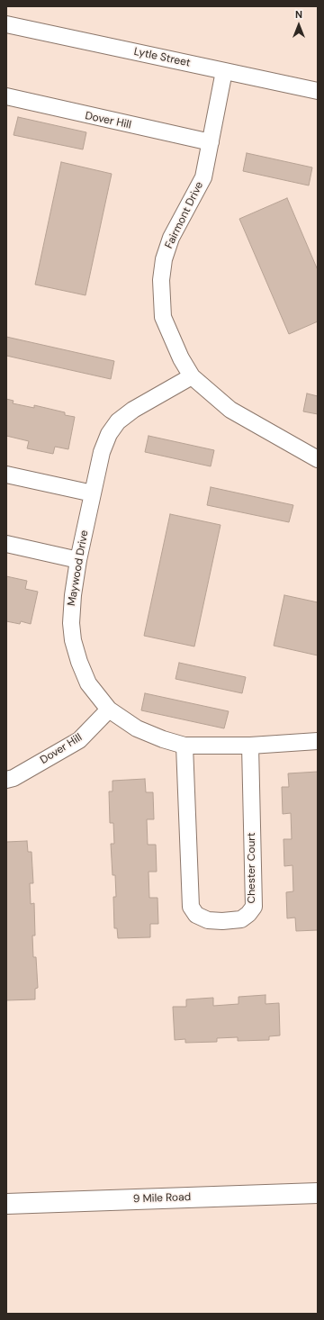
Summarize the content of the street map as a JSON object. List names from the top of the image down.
{
  "streets": {
    "street": [
      "Lytle Street",
      "Dover Hill",
      "Fairmont Drive",
      "Maywood Drive",
      "Chester Court",
      "9 Mile Road"
    ]
  },
  "crossings": [
    ["Lytle Street", "Fairmont Drive"],
    ["Dover Hill", "Fairmont Drive"],
    ["Dover Hill", "Maywood Drive"],
    ["Fairmont Drive", "Maywood Drive"],
    ["Maywood Drive", "Chester Court"]
  ],
  "north": "top"
}
